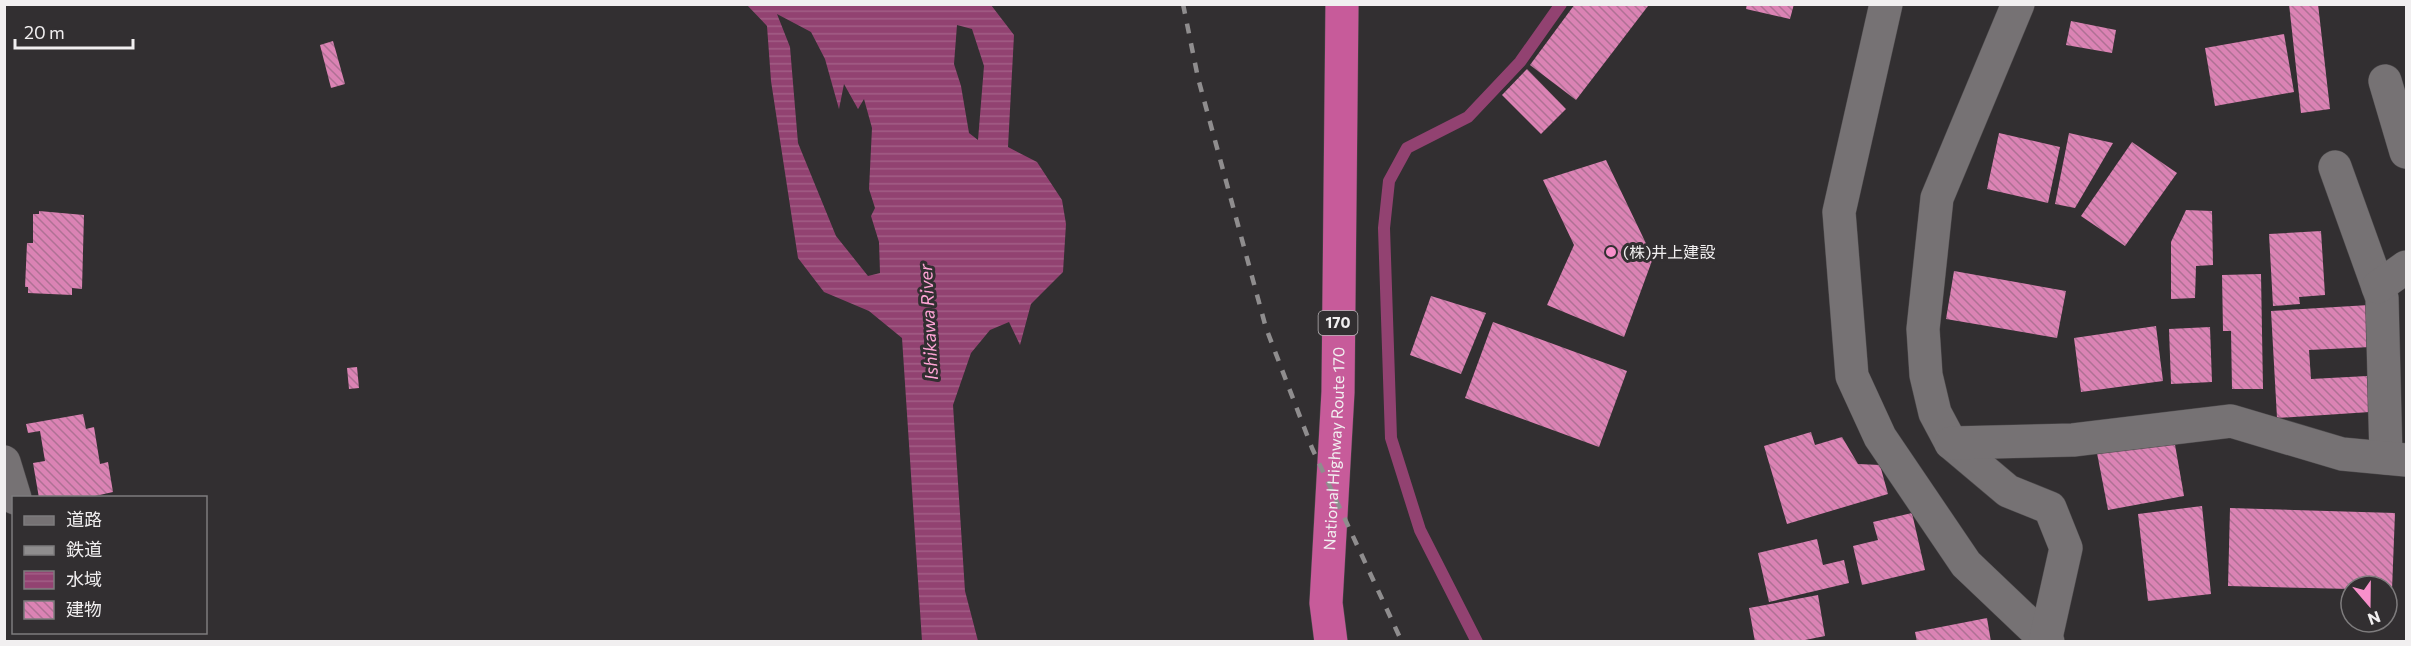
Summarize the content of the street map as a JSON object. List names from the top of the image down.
{
  "streets": {
    "highway": ["170", "National Highway Route 170"]
  },
  "water": ["Ishikawa River"],
  "places": ["(株)井上建設"],
  "legend": [
    "道路",
    "鉄道",
    "水域",
    "建物"
  ],
  "scale_bar": "20 m",
  "north": "bottom"
}
